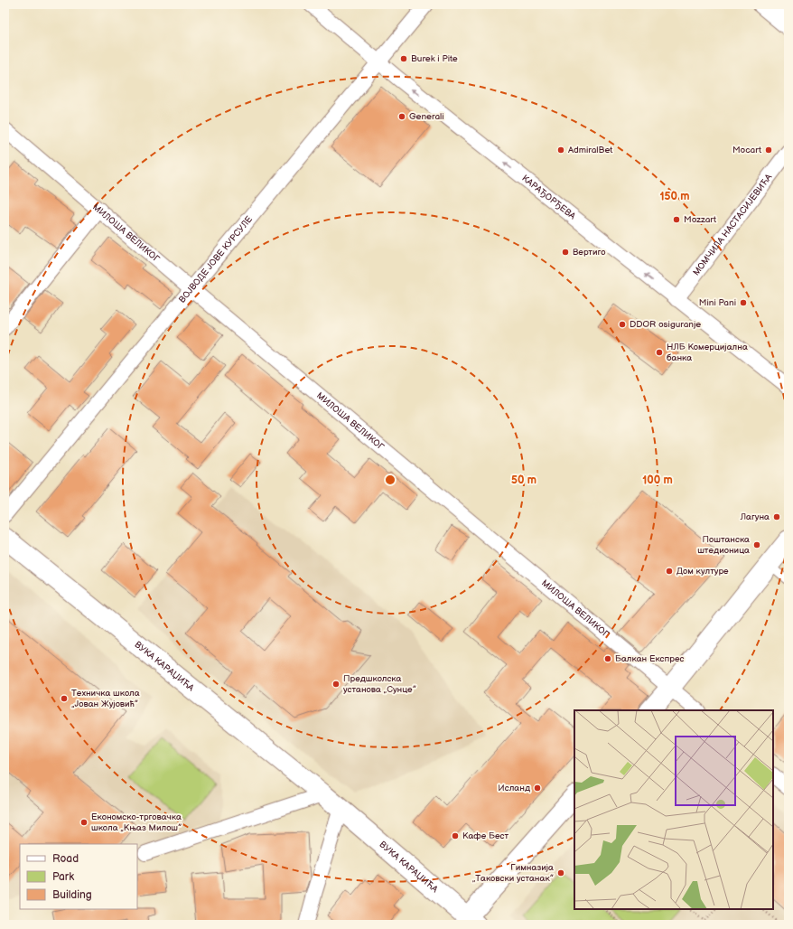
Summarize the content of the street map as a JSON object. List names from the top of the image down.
{
  "streets": {
    "street": [
      "КАРАЂОРЂЕВА",
      "МОМЧИЛА НАСТАСИЈЕВИЋА",
      "МИЛОША ВЕЛИКОГ",
      "ВОЈВОДЕ ЈОВЕ КУРСУЛЕ",
      "ВУКА КАРАЏИЋА"
    ]
  },
  "crossings": [
    ["КАРАЂОРЂЕВА", "МОМЧИЛА НАСТАСИЈЕВИЋА"],
    ["КАРАЂОРЂЕВА", "ВОЈВОДЕ ЈОВЕ КУРСУЛЕ"],
    ["МИЛОША ВЕЛИКОГ", "ВОЈВОДЕ ЈОВЕ КУРСУЛЕ"]
  ],
  "one_way": ["КАРАЂОРЂЕВА"],
  "places": [
    "Burek i Pite",
    "Generali",
    "AdmiralBet",
    "Mocart",
    "Mozzart",
    "Вертиго",
    "Mini Pani",
    "DDOR osiguranje",
    "НЛБ Комерцијална банка",
    "Лагуна",
    "Поштанска штедионица",
    "Дом културе",
    "Балкан Експрес",
    "Предшколска установа „Сунце”",
    "Техничка школа „Јован Жујовић”",
    "Исланд",
    "Економско-трговачка школа „Књаз Милош”",
    "Кафе Бест",
    "Гимназија „Таковски устанак”"
  ],
  "legend": ["Road", "Park", "Building"],
  "rings": ["150 m", "50 m", "100 m"]
}
